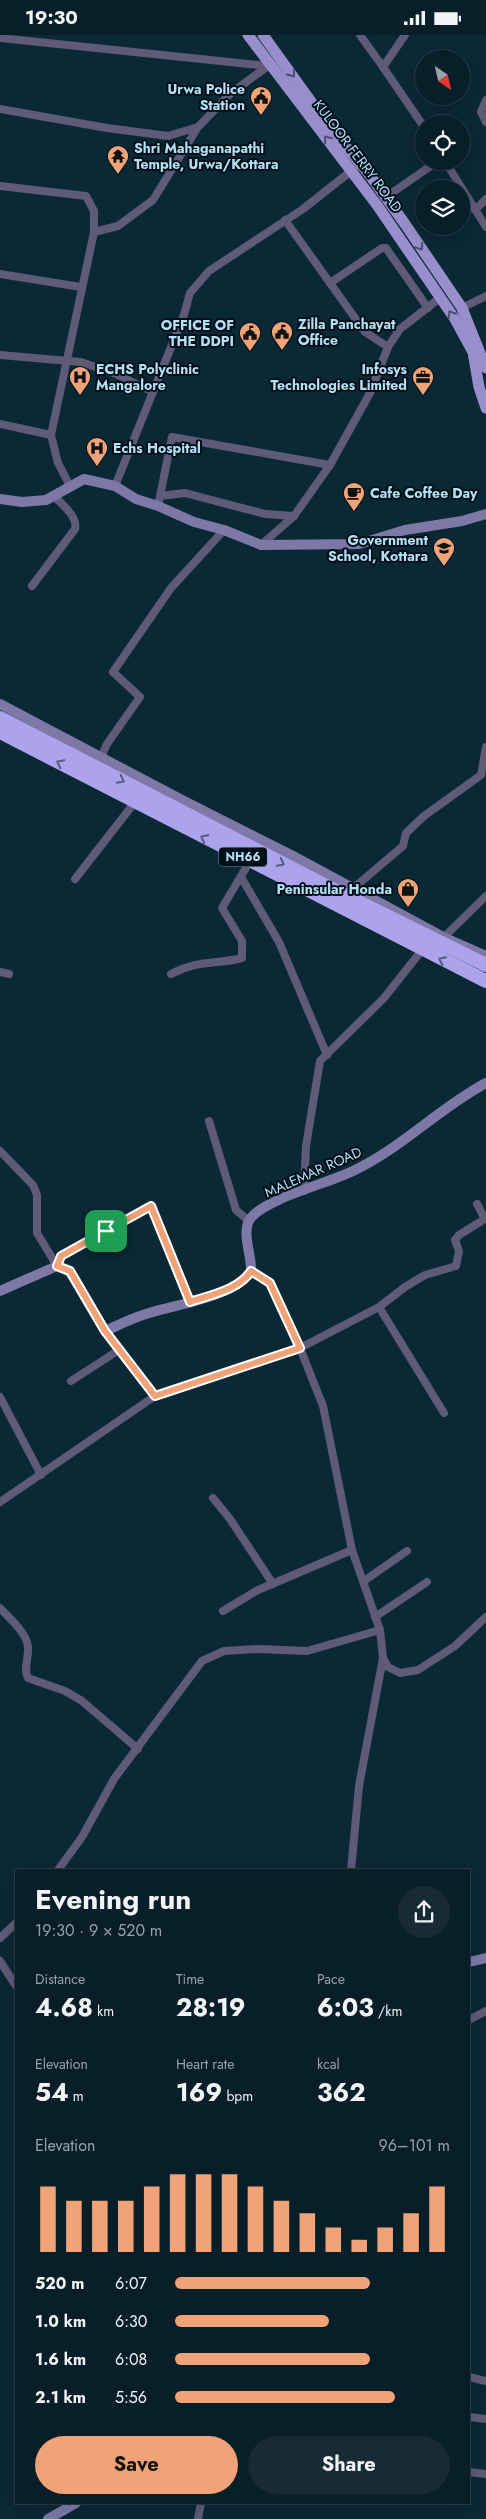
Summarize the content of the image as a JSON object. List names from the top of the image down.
{
  "streets": {
    "highway": ["NH66"],
    "main road": ["KULOOR FERRY ROAD"],
    "street": ["MALEMAR ROAD"]
  },
  "places": {
    "public building": ["Urwa Police Station", "Zilla Panchayat Office", "OFFICE OF THE DDPI"],
    "temple": ["Shri Mahaganapathi Temple, Urwa/Kottara"],
    "hospital": ["ECHS Polyclinic Mangalore", "Echs Hospital"],
    "office": ["Infosys Technologies Limited"],
    "cafe": ["Cafe Coffee Day"],
    "school or university": ["Government School, Kottara"],
    "shop": ["Peninsular Honda"]
  },
  "north": "bottom right",
  "page": {
    "status": "19:30",
    "heading": ["Evening run", "19:30 · 9 × 520 m"],
    "stats": [
      ["Distance", "4.68 km"],
      ["Time", "28:19"],
      ["Pace", "6:03 /km"],
      ["Elevation", "54 m"],
      ["Heart rate", "169 bpm"],
      ["kcal", "362"]
    ],
    "chart": ["Elevation", "96–101 m"],
    "list": [
      {
        "name": "520 m",
        "note": "6:07"
      },
      {
        "name": "1.0 km",
        "note": "6:30"
      },
      {
        "name": "1.6 km",
        "note": "6:08"
      },
      {
        "name": "2.1 km",
        "note": "5:56"
      }
    ],
    "buttons": ["Save", "Share"]
  }
}
